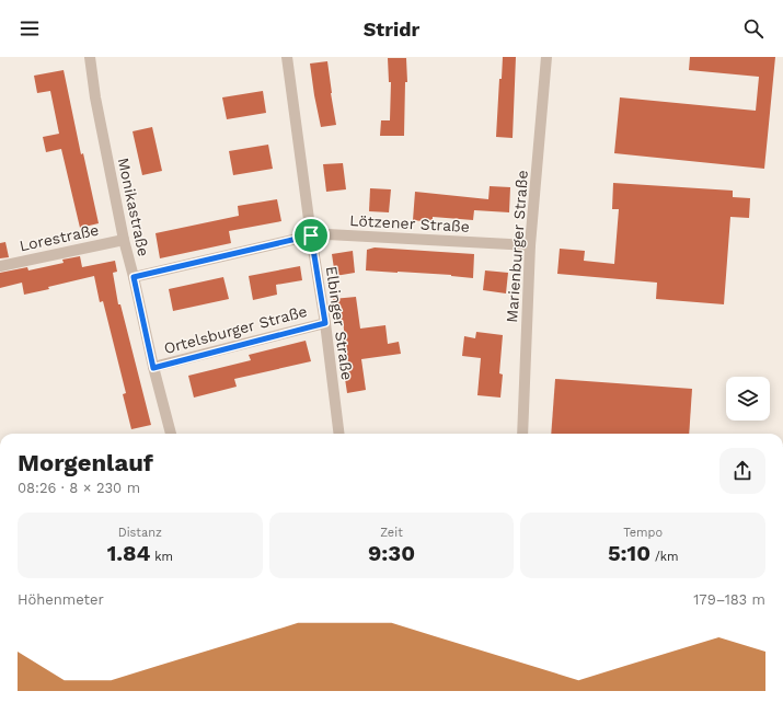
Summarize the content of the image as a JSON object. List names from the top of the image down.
{
  "streets": {
    "street": [
      "Monikastraße",
      "Lötzener Straße",
      "Lorestraße",
      "Marienburger Straße",
      "Elbinger Straße",
      "Ortelsburger Straße"
    ]
  },
  "crossings": [
    ["Monikastraße", "Lötzener Straße"],
    ["Monikastraße", "Lorestraße"],
    ["Monikastraße", "Ortelsburger Straße"],
    ["Lötzener Straße", "Marienburger Straße"],
    ["Lötzener Straße", "Elbinger Straße"],
    ["Elbinger Straße", "Ortelsburger Straße"]
  ],
  "page": {
    "header": "Stridr",
    "heading": ["Morgenlauf", "08:26 · 8 × 230 m"],
    "stats": [
      ["Distanz", "1.84 km"],
      ["Zeit", "9:30"],
      ["Tempo", "5:10 /km"]
    ],
    "chart": ["Höhenmeter", "179–183 m"]
  }
}
